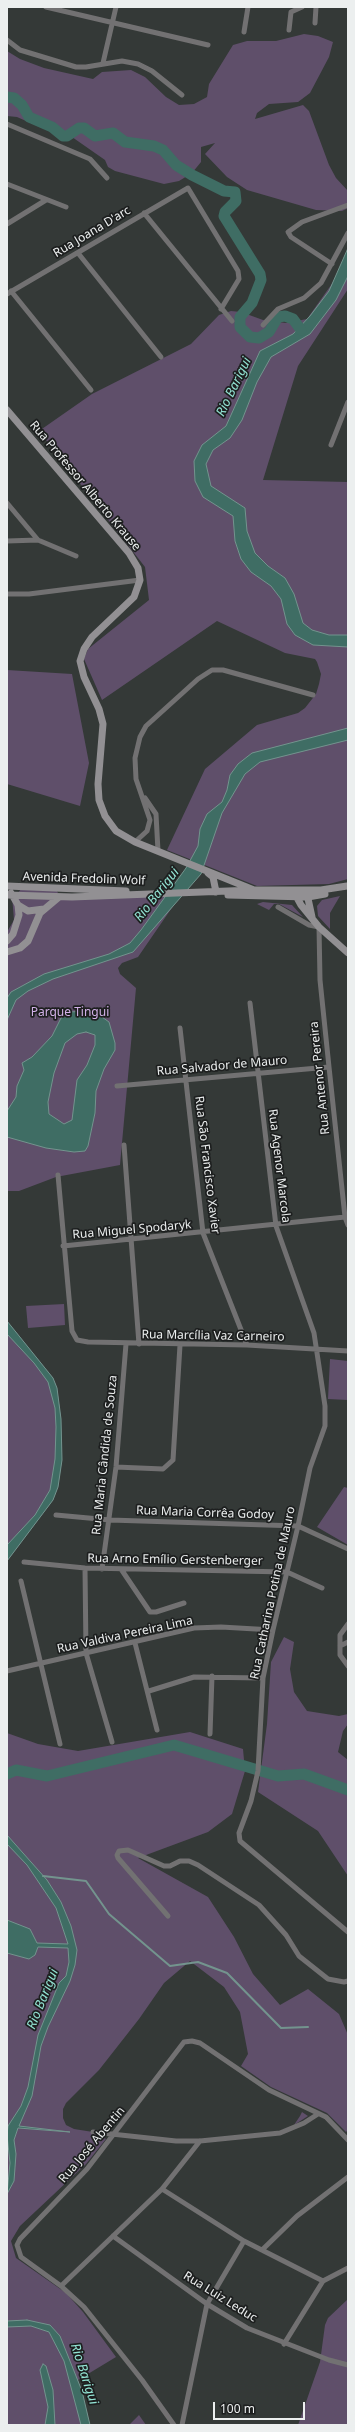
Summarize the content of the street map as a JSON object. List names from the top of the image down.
{
  "streets": {
    "street": [
      "Rua Joana D'arc",
      "Rua Professor Alberto Krause",
      "Avenida Fredolin Wolf",
      "Rua Salvador de Mauro",
      "Rua Antenor Pereira",
      "Rua São Francisco Xavier",
      "Rua Agenor Marcola",
      "Rua Miguel Spodaryk",
      "Rua Marcília Vaz Carneiro",
      "Rua Maria Cândida de Souza",
      "Rua Maria Corrêa Godoy",
      "Rua Arno Emílio Gerstenberger",
      "Rua Catharina Potina de Mauro",
      "Rua Valdiva Pereira Lima",
      "Rua José Abentin",
      "Rua Luiz Leduc"
    ]
  },
  "crossings": [
    ["Rua Salvador de Mauro", "Rua Antenor Pereira"],
    ["Rua Salvador de Mauro", "Rua São Francisco Xavier"],
    ["Rua Salvador de Mauro", "Rua Agenor Marcola"],
    ["Rua Antenor Pereira", "Rua Miguel Spodaryk"],
    ["Rua São Francisco Xavier", "Rua Miguel Spodaryk"],
    ["Rua São Francisco Xavier", "Rua Marcília Vaz Carneiro"],
    ["Rua Agenor Marcola", "Rua Miguel Spodaryk"],
    ["Rua Agenor Marcola", "Rua Marcília Vaz Carneiro"],
    ["Rua Agenor Marcola", "Rua Catharina Potina de Mauro"],
    ["Rua Miguel Spodaryk", "Rua Marcília Vaz Carneiro"],
    ["Rua Marcília Vaz Carneiro", "Rua Maria Cândida de Souza"],
    ["Rua Marcília Vaz Carneiro", "Rua Catharina Potina de Mauro"],
    ["Rua Maria Cândida de Souza", "Rua Maria Corrêa Godoy"],
    ["Rua Maria Cândida de Souza", "Rua Arno Emílio Gerstenberger"],
    ["Rua Maria Corrêa Godoy", "Rua Catharina Potina de Mauro"],
    ["Rua Arno Emílio Gerstenberger", "Rua Catharina Potina de Mauro"],
    ["Rua Catharina Potina de Mauro", "Rua Valdiva Pereira Lima"]
  ],
  "water": ["Rio Barigui"],
  "parks": ["Parque Tingui"],
  "scale_bar": "100 m"
}
